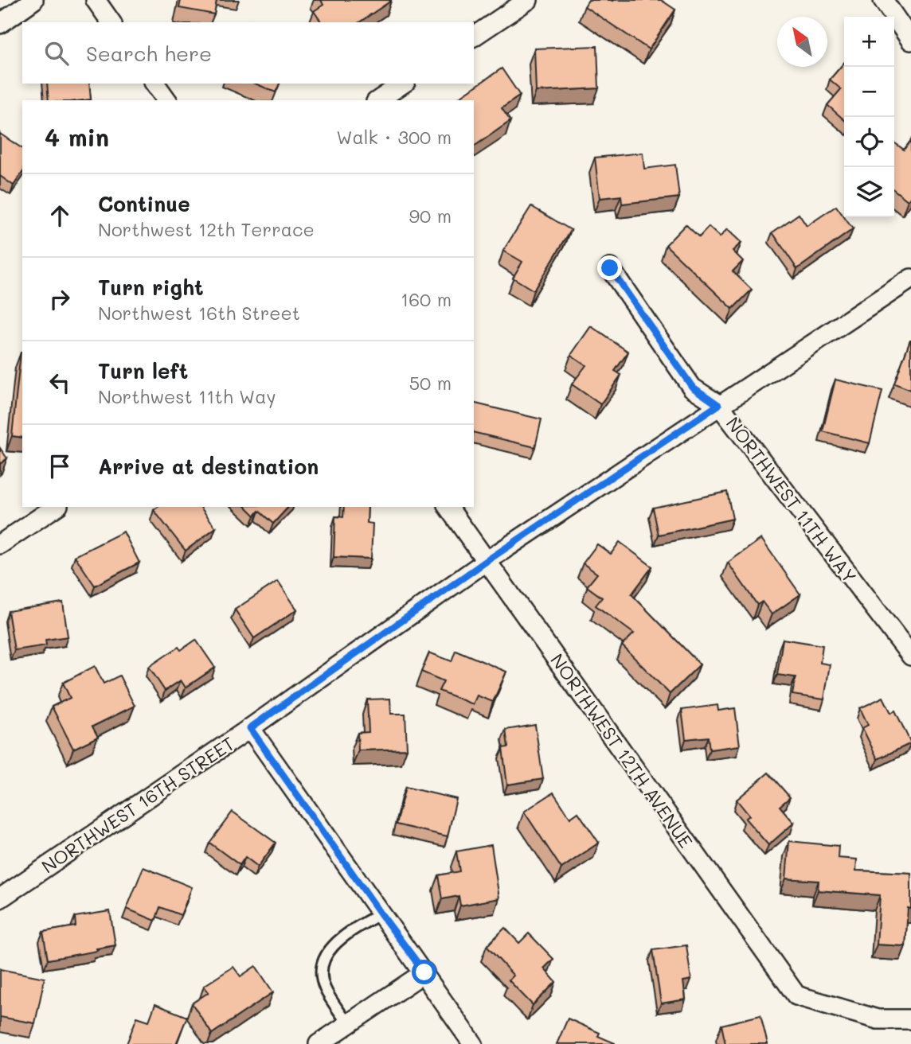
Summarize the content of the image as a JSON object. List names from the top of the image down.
{
  "streets": {
    "street": ["NORTHWEST 11TH WAY", "NORTHWEST 12TH AVENUE", "NORTHWEST 16TH STREET"]
  },
  "crossings": [
    ["NORTHWEST 11TH WAY", "NORTHWEST 16TH STREET"],
    ["NORTHWEST 12TH AVENUE", "NORTHWEST 16TH STREET"]
  ],
  "north": "top left",
  "page": {
    "map_buttons": ["+", "−"],
    "search": "Search here",
    "heading": ["4 min", "Walk · 300 m"],
    "list": [
      ["Continue", "Northwest 12th Terrace", "90 m"],
      ["Turn right", "Northwest 16th Street", "160 m"],
      ["Turn left", "Northwest 11th Way", "50 m"],
      "Arrive at destination"
    ]
  }
}
